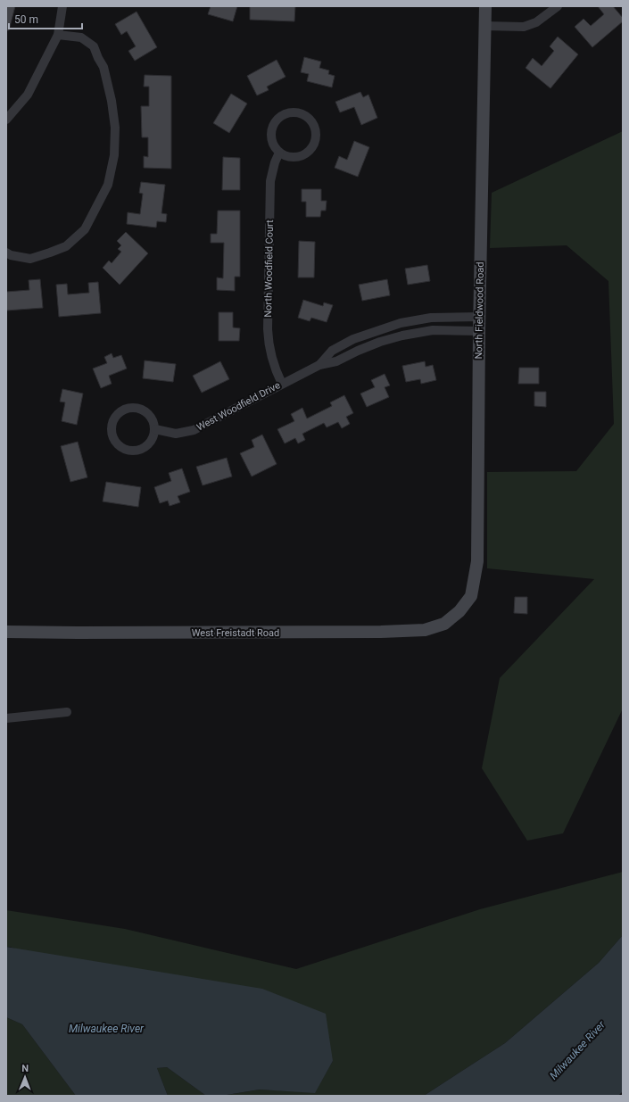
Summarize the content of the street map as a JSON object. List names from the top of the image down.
{
  "streets": {
    "street": [
      "North Woodfield Court",
      "North Fieldwood Road",
      "West Woodfield Drive",
      "West Freistadt Road"
    ]
  },
  "crossings": [
    ["North Woodfield Court", "West Woodfield Drive"],
    ["North Fieldwood Road", "West Woodfield Drive"],
    ["North Fieldwood Road", "West Freistadt Road"]
  ],
  "water": ["Milwaukee River"],
  "scale_bar": "50 m",
  "north": "top"
}
